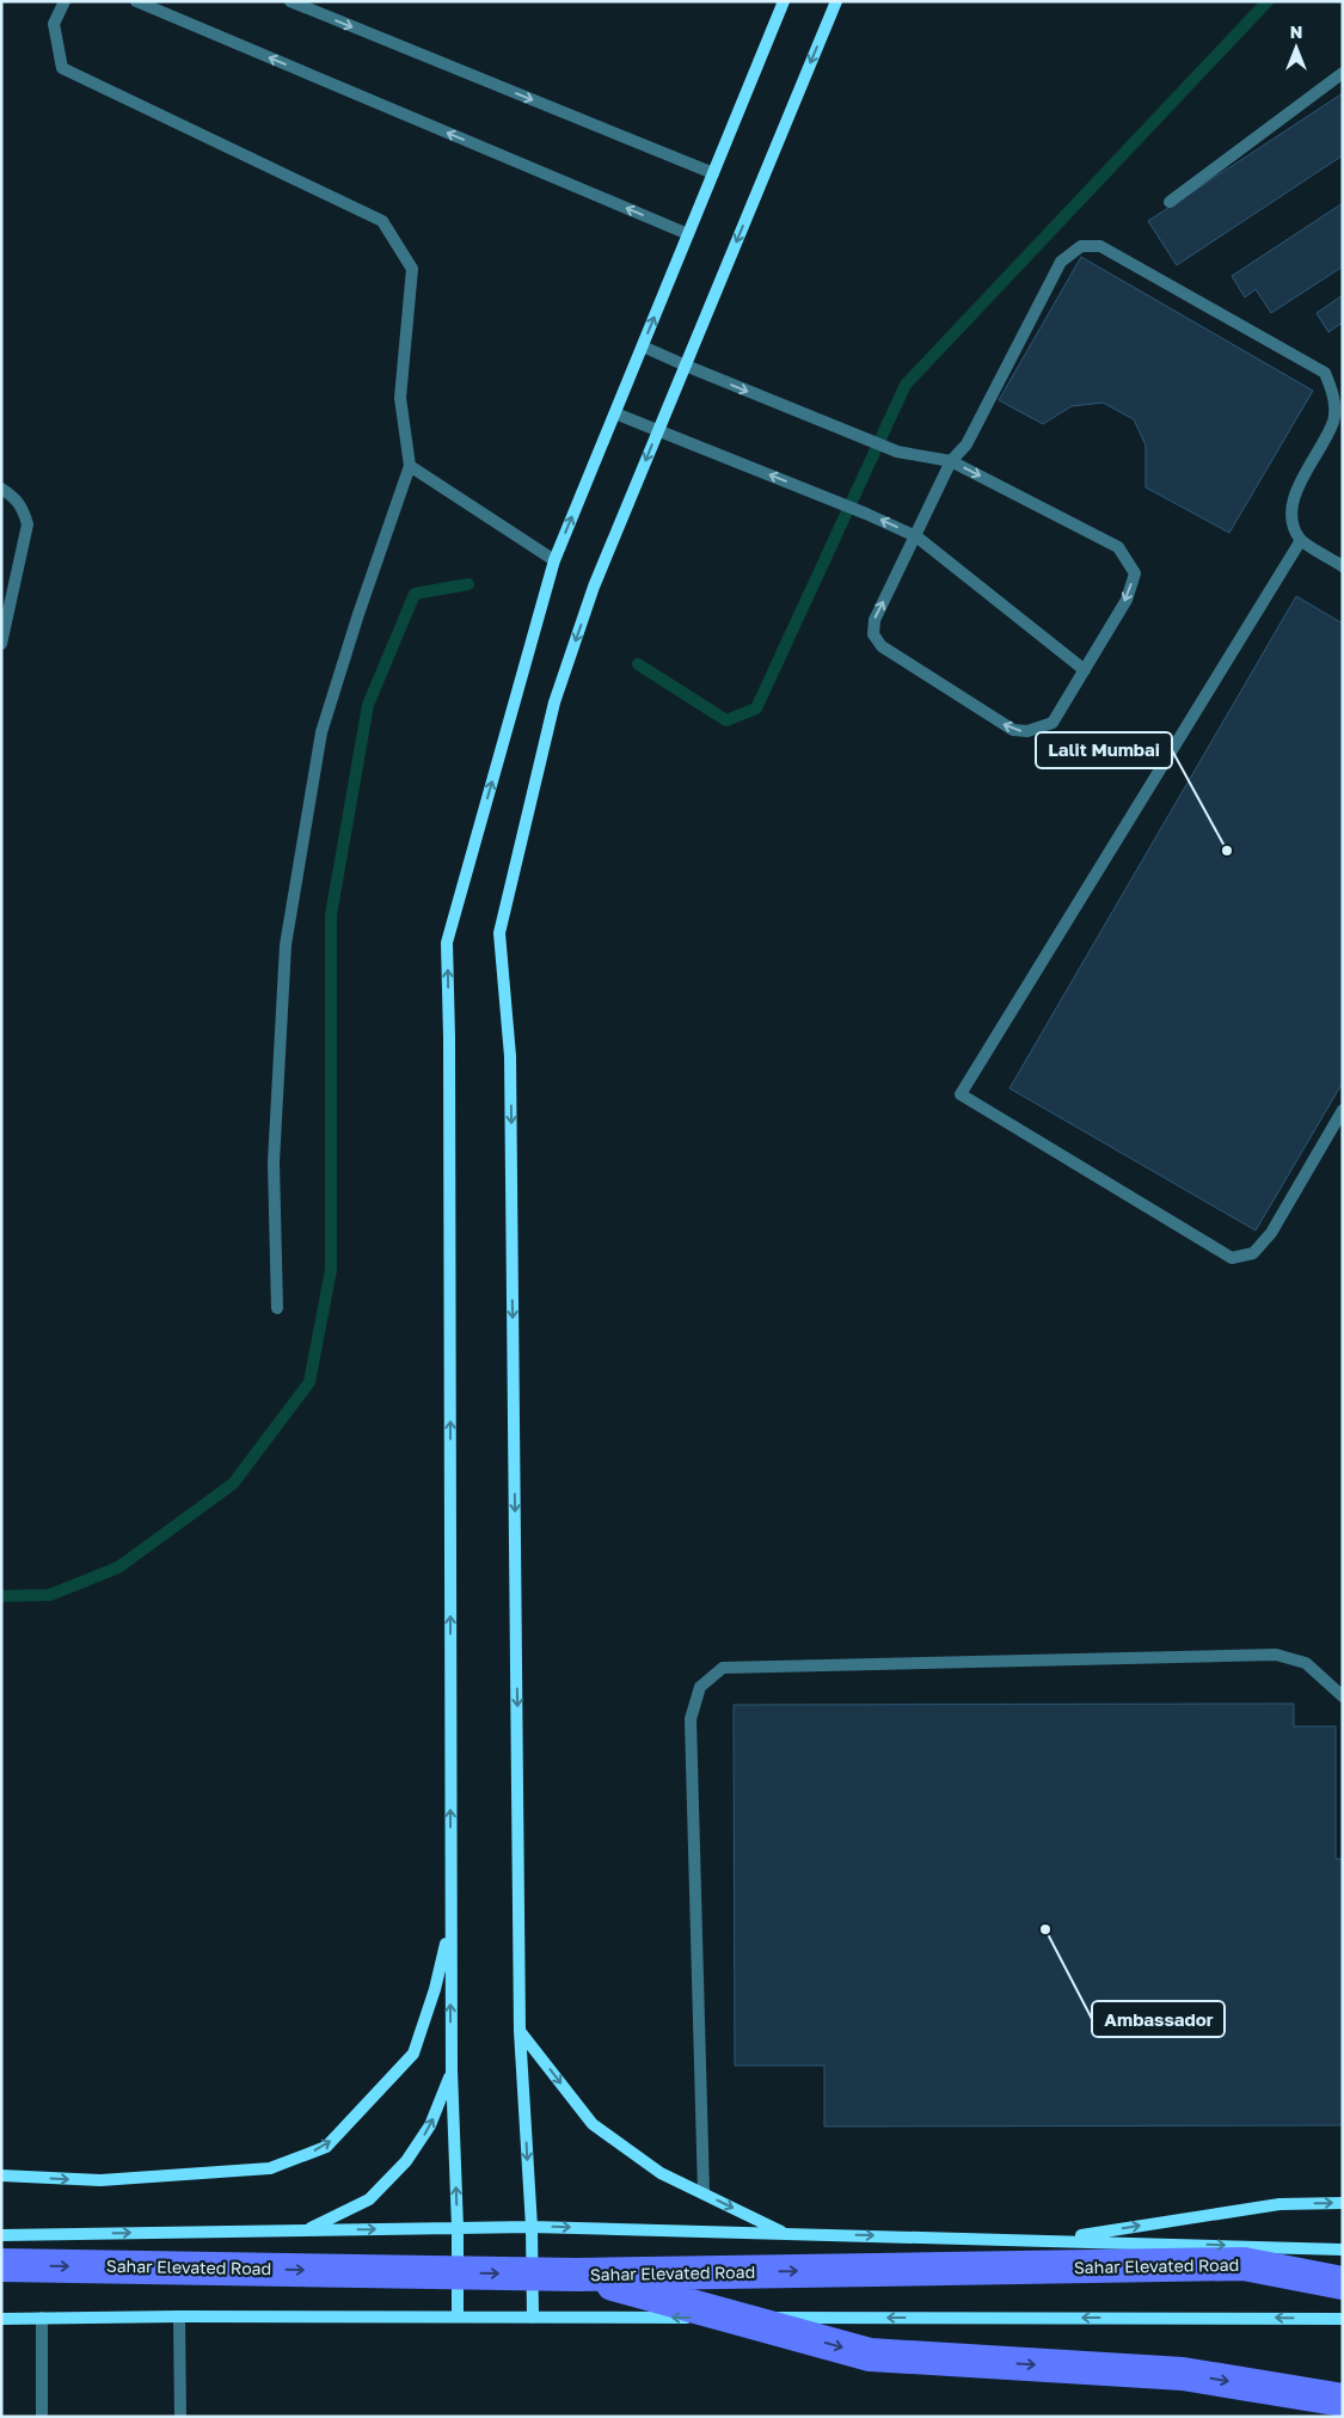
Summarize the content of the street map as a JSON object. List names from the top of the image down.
{
  "streets": {
    "main road": ["Sahar Elevated Road"]
  },
  "places": ["Lalit Mumbai", "Ambassador"],
  "north": "top"
}
